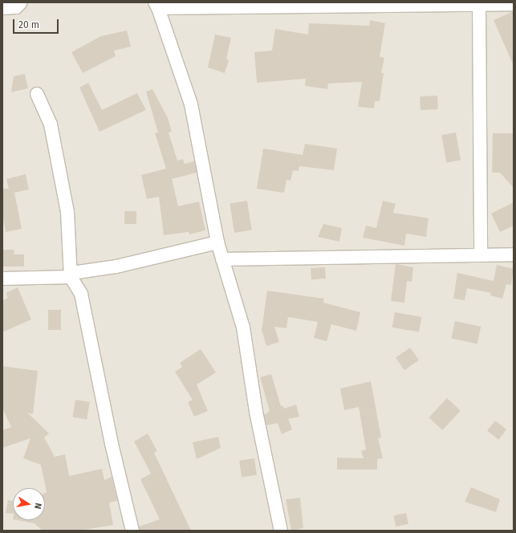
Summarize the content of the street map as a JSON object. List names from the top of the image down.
{
  "scale_bar": "20 m",
  "north": "right"
}
